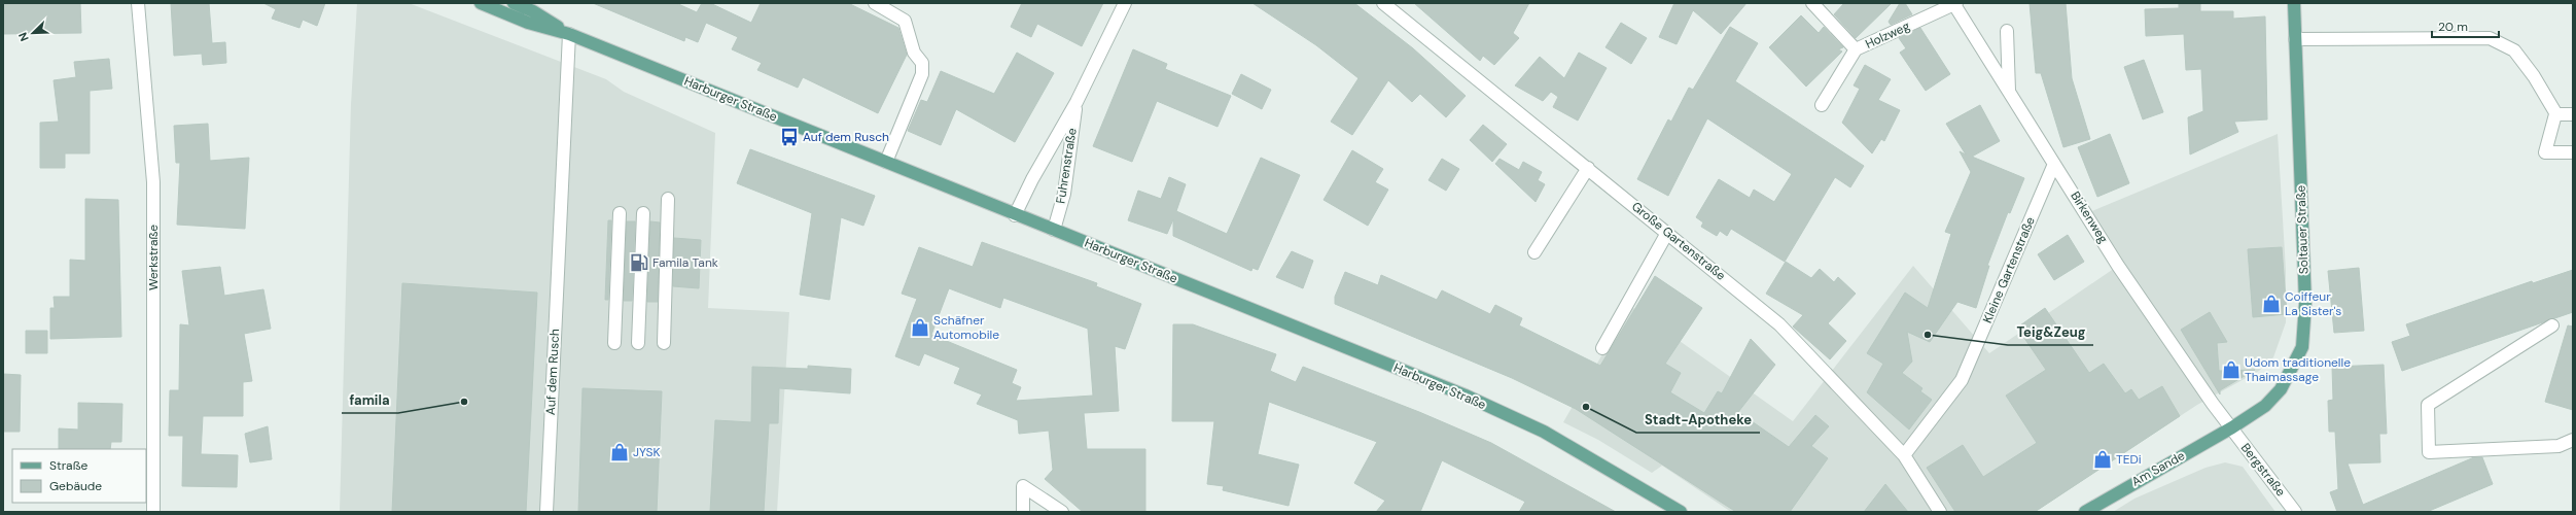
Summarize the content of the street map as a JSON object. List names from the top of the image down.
{
  "streets": {
    "main road": ["Harburger Straße", "Soltauer Straße", "Am Sande"],
    "street": [
      "Holzweg",
      "Fuhrenstraße",
      "Birkenweg",
      "Große Gartenstraße",
      "Werkstraße",
      "Kleine Gartenstraße",
      "Auf dem Rusch",
      "Bergstraße"
    ]
  },
  "crossings": [
    ["Holzweg", "Birkenweg"],
    ["Harburger Straße", "Fuhrenstraße"],
    ["Harburger Straße", "Auf dem Rusch"],
    ["Birkenweg", "Soltauer Straße"],
    ["Birkenweg", "Kleine Gartenstraße"],
    ["Birkenweg", "Am Sande"],
    ["Birkenweg", "Bergstraße"],
    ["Soltauer Straße", "Am Sande"],
    ["Soltauer Straße", "Bergstraße"],
    ["Große Gartenstraße", "Kleine Gartenstraße"],
    ["Am Sande", "Bergstraße"]
  ],
  "places": {
    "bus stop": ["Auf dem Rusch"],
    "fuel station": ["Famila Tank"],
    "shop": [
      "Coiffeur La Sister's",
      "Schäfner Automobile",
      "Udom traditionelle Thaimassage",
      "JYSK",
      "TEDi"
    ],
    "other": ["Teig&Zeug", "famila", "Stadt-Apotheke"]
  },
  "legend": ["Straße", "Gebäude"],
  "scale_bar": "20 m",
  "north": "bottom left"
}
